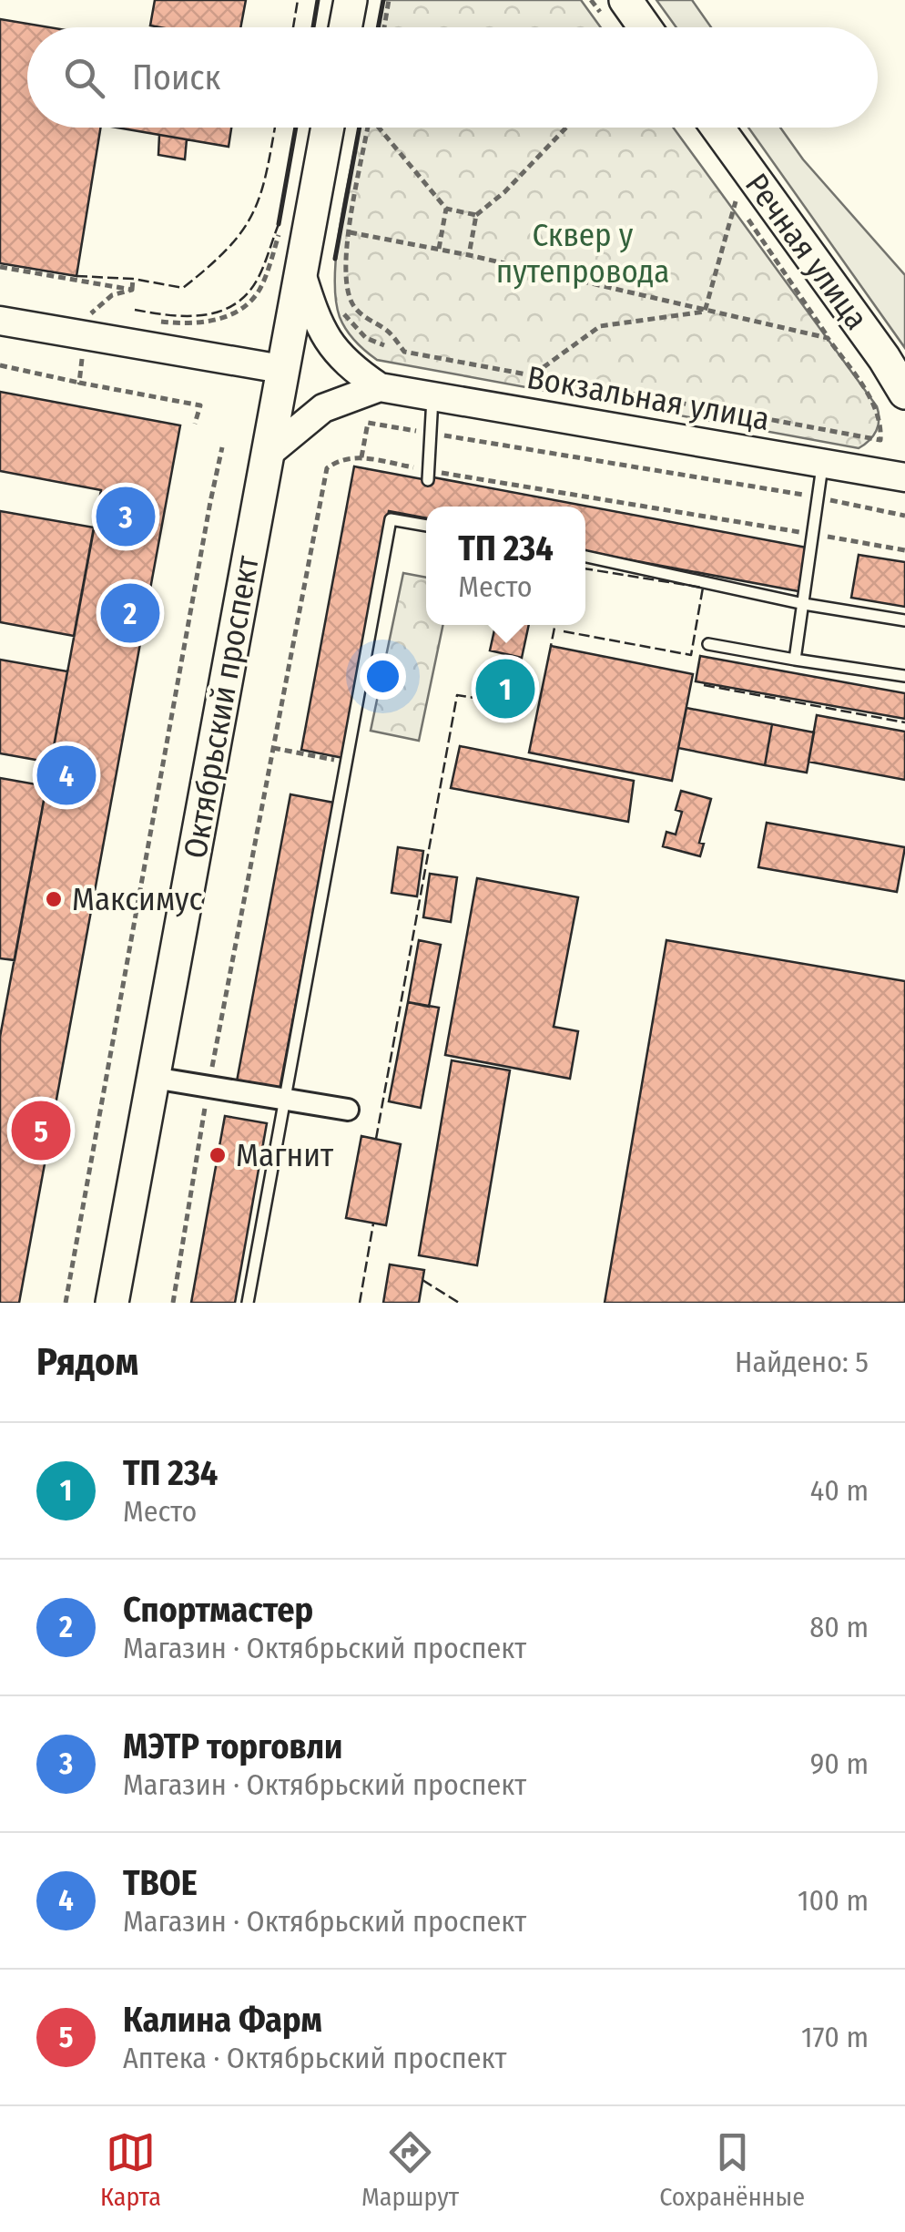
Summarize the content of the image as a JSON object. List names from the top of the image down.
{
  "streets": {
    "main road": ["Речная улица", "Вокзальная улица", "Октябрьский проспект"]
  },
  "crossings": [
    ["Вокзальная улица", "Октябрьский проспект"]
  ],
  "parks": ["Сквер у путепровода"],
  "places": ["Максимус", "Магнит"],
  "page": {
    "search": "Поиск",
    "pins": [
      "3",
      "2",
      "1",
      "4",
      "5"
    ],
    "popup": ["ТП 234", "Место"],
    "heading": ["Рядом", "Найдено: 5"],
    "list": [
      {
        "mark": "1",
        "name": "ТП 234",
        "note": "Место",
        "value": "40 m"
      },
      {
        "mark": "2",
        "name": "Спортмастер",
        "note": "Магазин · Октябрьский проспект",
        "value": "80 m"
      },
      {
        "mark": "3",
        "name": "МЭТР торговли",
        "note": "Магазин · Октябрьский проспект",
        "value": "90 m"
      },
      {
        "mark": "4",
        "name": "ТВОЕ",
        "note": "Магазин · Октябрьский проспект",
        "value": "100 m"
      },
      {
        "mark": "5",
        "name": "Калина Фарм",
        "note": "Аптека · Октябрьский проспект",
        "value": "170 m"
      }
    ],
    "nav": ["Карта", "Маршрут", "Сохранённые"]
  }
}
